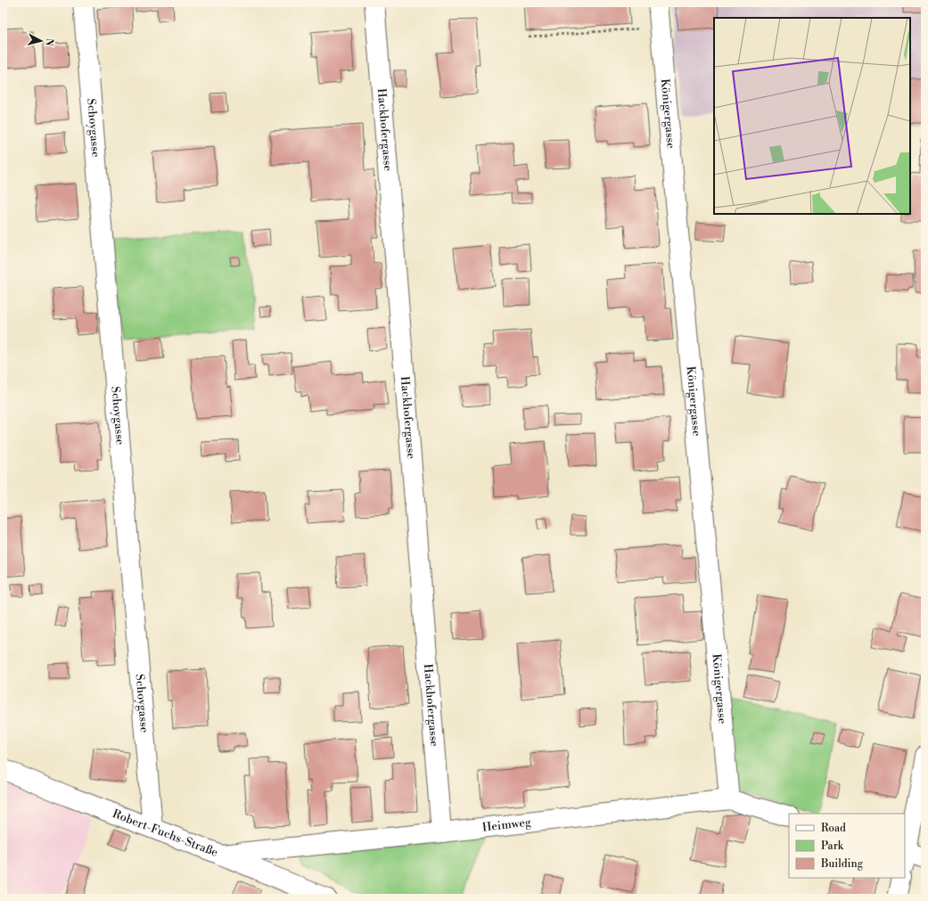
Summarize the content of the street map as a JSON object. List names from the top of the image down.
{
  "streets": {
    "street": [
      "Königergasse",
      "Schoygasse",
      "Hackhofergasse",
      "Heimweg",
      "Robert-Fuchs-Straße"
    ]
  },
  "crossings": [
    ["Königergasse", "Heimweg"],
    ["Schoygasse", "Robert-Fuchs-Straße"],
    ["Hackhofergasse", "Heimweg"],
    ["Heimweg", "Robert-Fuchs-Straße"]
  ],
  "legend": ["Road", "Park", "Building"],
  "north": "right"
}
